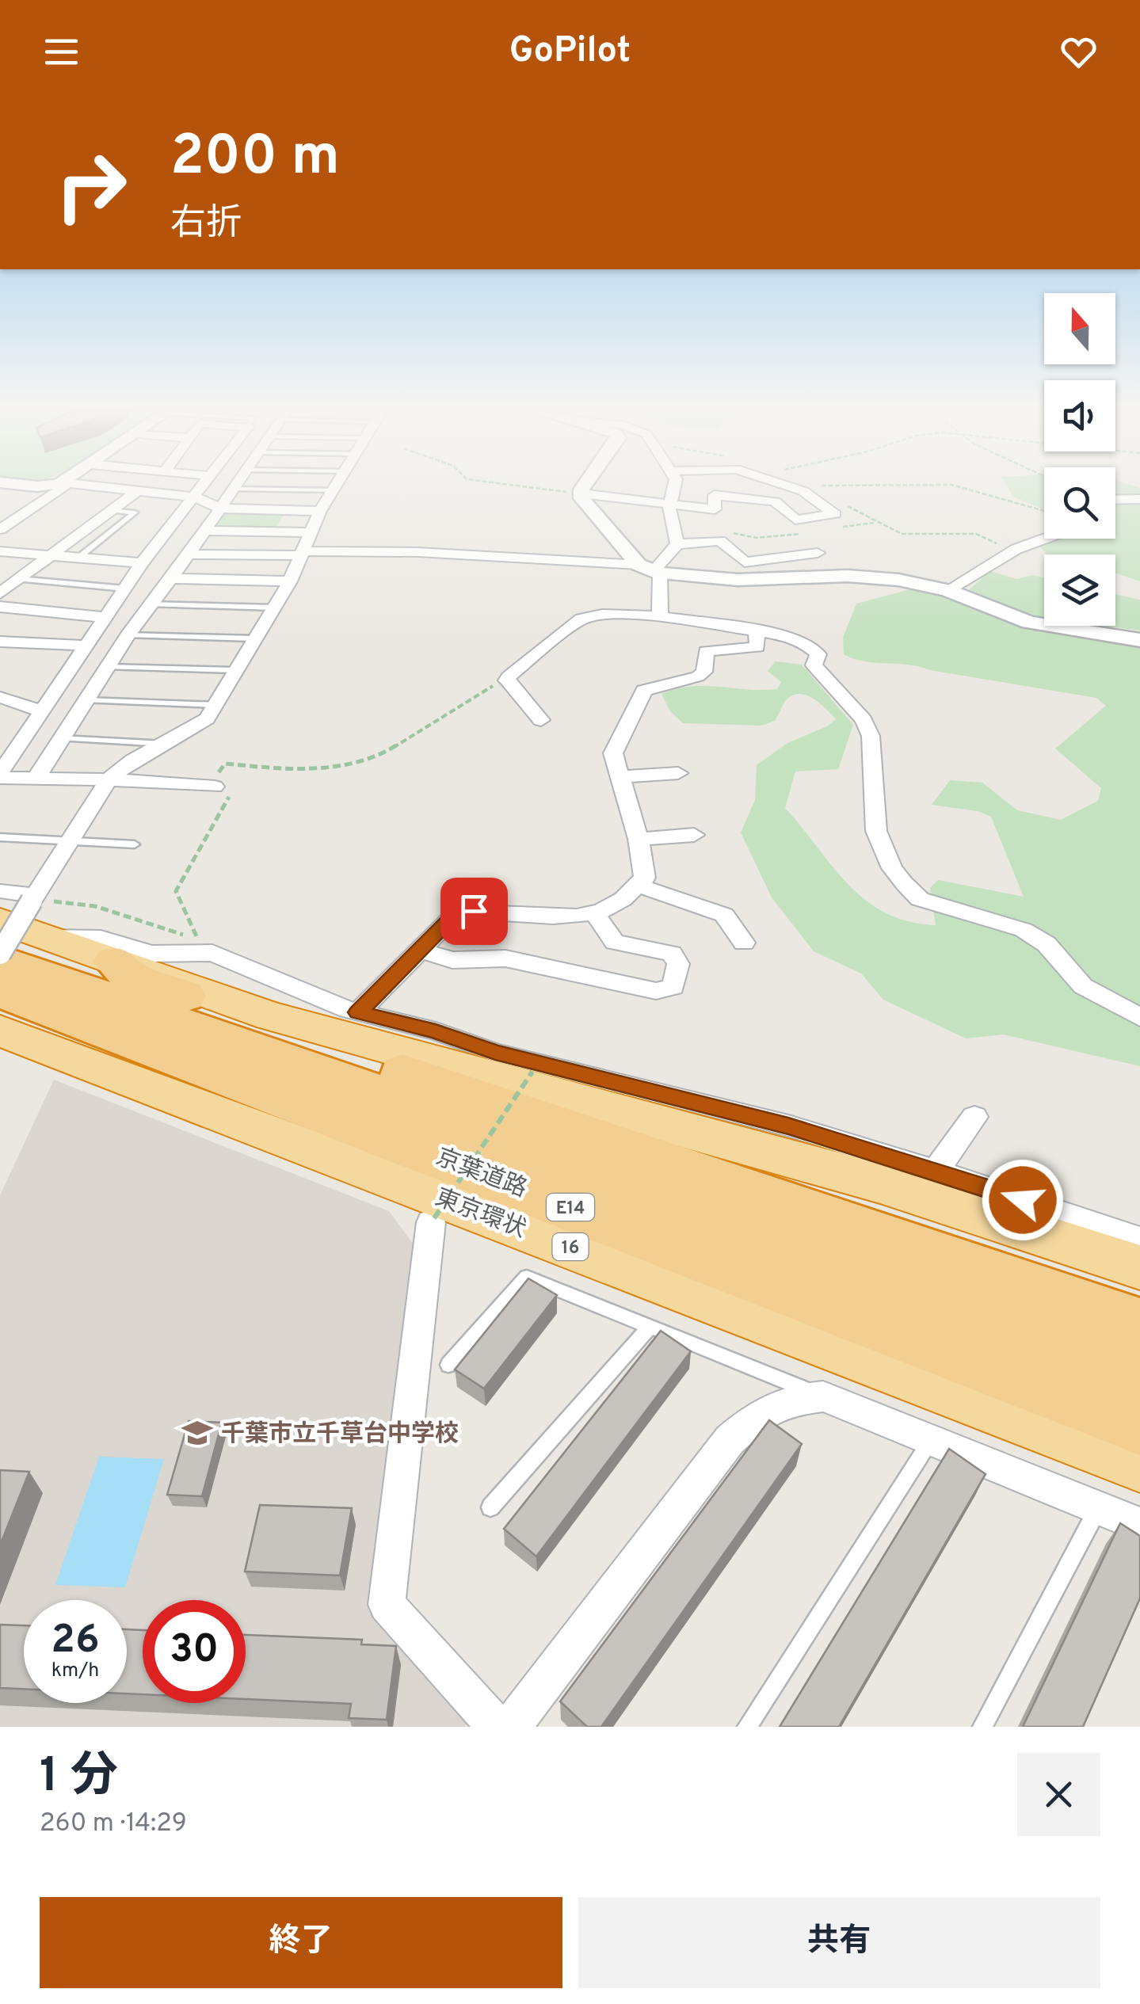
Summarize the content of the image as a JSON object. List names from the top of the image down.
{
  "streets": {
    "highway": [
      "京葉道路",
      "E14",
      "東京環状",
      "16"
    ]
  },
  "places": {
    "school or university": ["千葉市立千草台中学校"]
  },
  "north": "top",
  "page": {
    "header": "GoPilot",
    "turn": ["200 m", "右折"],
    "speed": "26 km/h",
    "limit": "30",
    "heading": ["1 分", "260 m · 14:29"],
    "buttons": ["終了", "共有"]
  }
}
